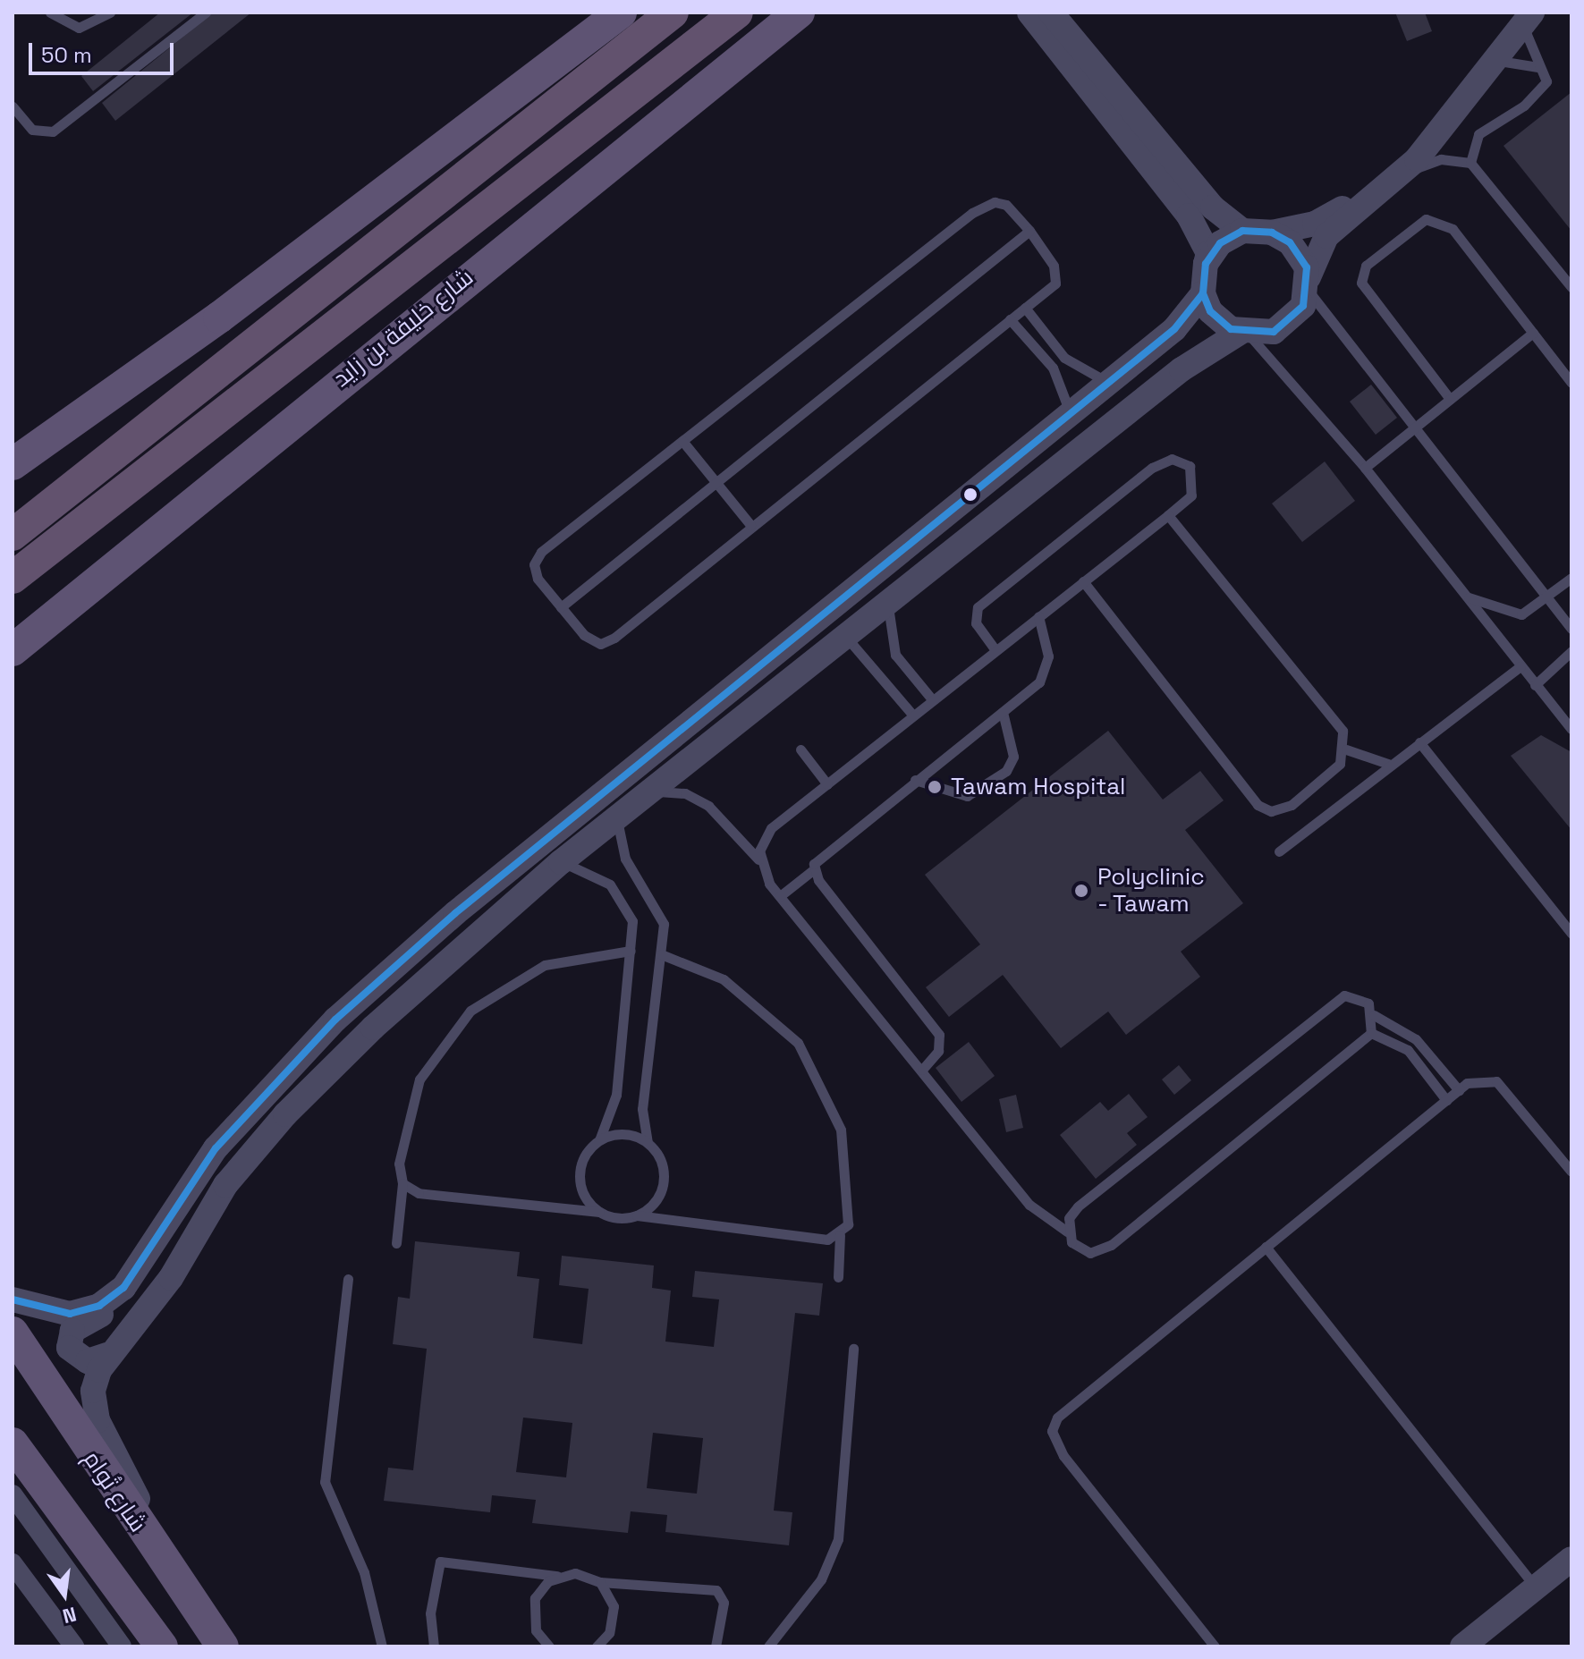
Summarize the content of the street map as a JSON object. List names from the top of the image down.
{
  "streets": {
    "highway": ["شارع خليفة بن زايد"],
    "main road": ["شارع تُوام"]
  },
  "places": ["Tawam Hospital", "Polyclinic - Tawam"],
  "scale_bar": "50 m",
  "north": "bottom"
}
